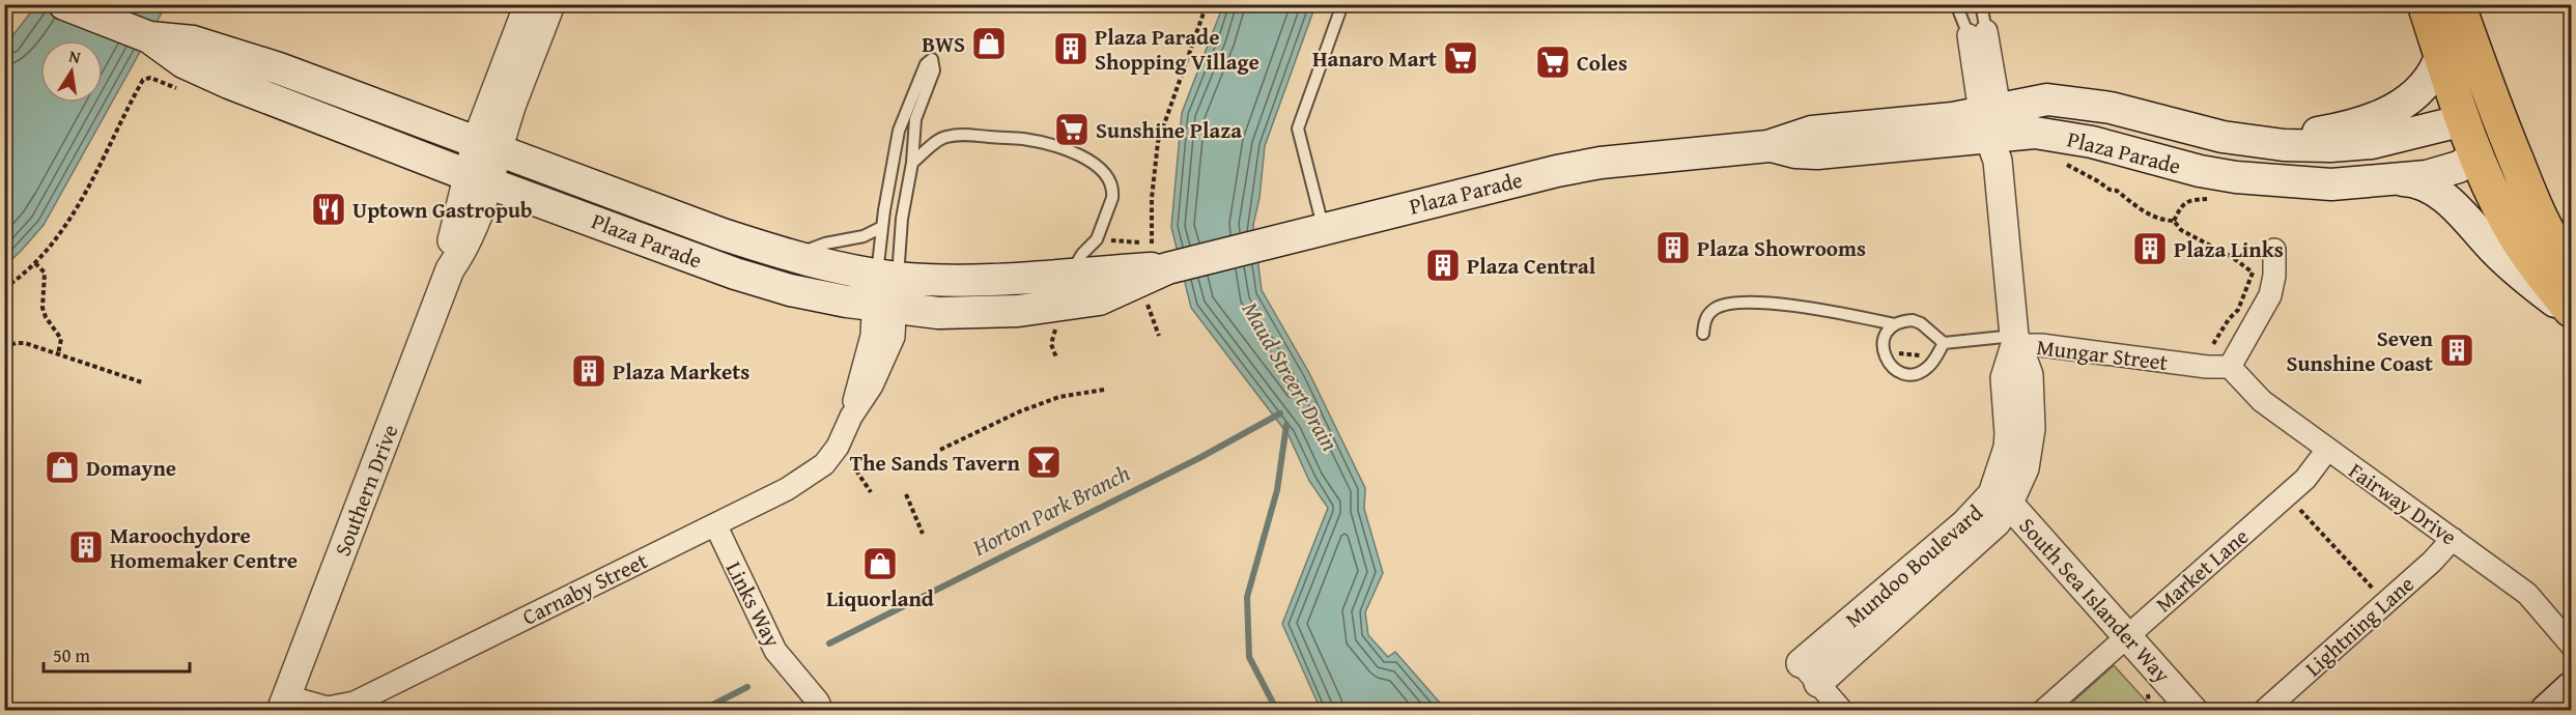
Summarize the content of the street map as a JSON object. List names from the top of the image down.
{
  "streets": {
    "main road": ["Plaza Parade"],
    "street": [
      "Mungar Street",
      "Southern Drive",
      "Fairway Drive",
      "Mundoo Boulevard",
      "Market Lane",
      "Carnaby Street",
      "South Sea Islander Way",
      "Links Way",
      "Lightning Lane"
    ]
  },
  "crossings": [
    ["Plaza Parade", "Mungar Street"],
    ["Plaza Parade", "Southern Drive"],
    ["Plaza Parade", "Carnaby Street"],
    ["Mungar Street", "Fairway Drive"],
    ["Mungar Street", "Mundoo Boulevard"],
    ["Southern Drive", "Carnaby Street"],
    ["Fairway Drive", "Market Lane"],
    ["Fairway Drive", "Lightning Lane"],
    ["Mundoo Boulevard", "South Sea Islander Way"],
    ["Market Lane", "South Sea Islander Way"],
    ["Carnaby Street", "Links Way"]
  ],
  "water": ["Maud Streert Drain", "Horton Park Branch"],
  "places": {
    "shop": ["BWS", "Domayne", "Liquorland"],
    "building": [
      "Plaza Parade Shopping Village",
      "Plaza Showrooms",
      "Plaza Links",
      "Plaza Central",
      "Seven Sunshine Coast",
      "Plaza Markets",
      "Maroochydore Homemaker Centre"
    ],
    "supermarket": ["Hanaro Mart", "Coles", "Sunshine Plaza"],
    "restaurant": ["Uptown Gastropub"],
    "bar": ["The Sands Tavern"]
  },
  "scale_bar": "50 m",
  "north": "top"
}
